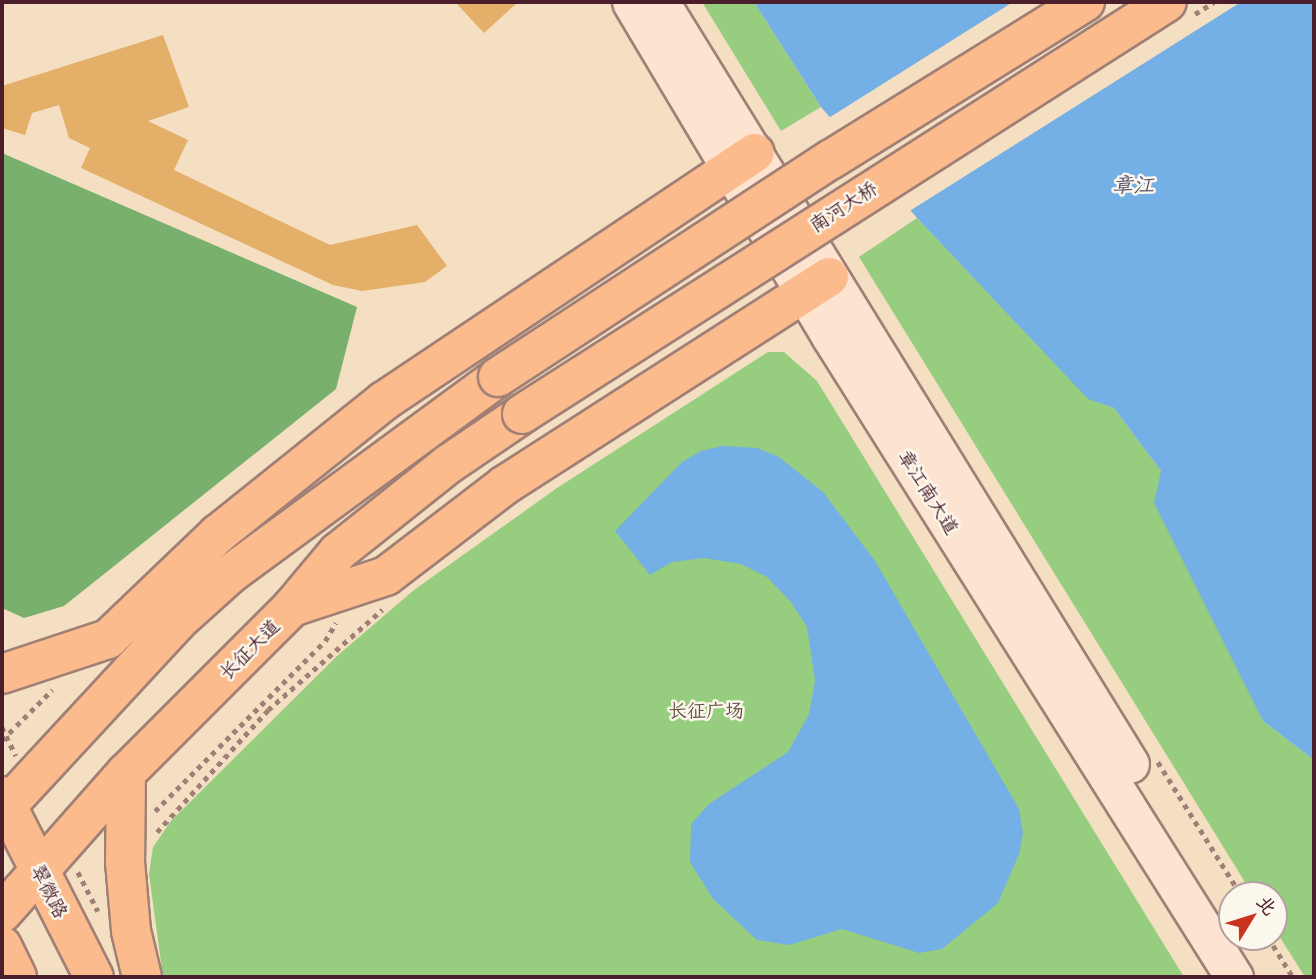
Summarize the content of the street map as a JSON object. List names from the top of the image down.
{
  "streets": {
    "main road": [
      "南河大桥",
      "章江南大道",
      "长征大道",
      "翠微路"
    ]
  },
  "crossings": [
    ["南河大桥", "长征大道"],
    ["长征大道", "翠微路"]
  ],
  "water": ["章江"],
  "parks": ["长征广场"],
  "north": "top right"
}
